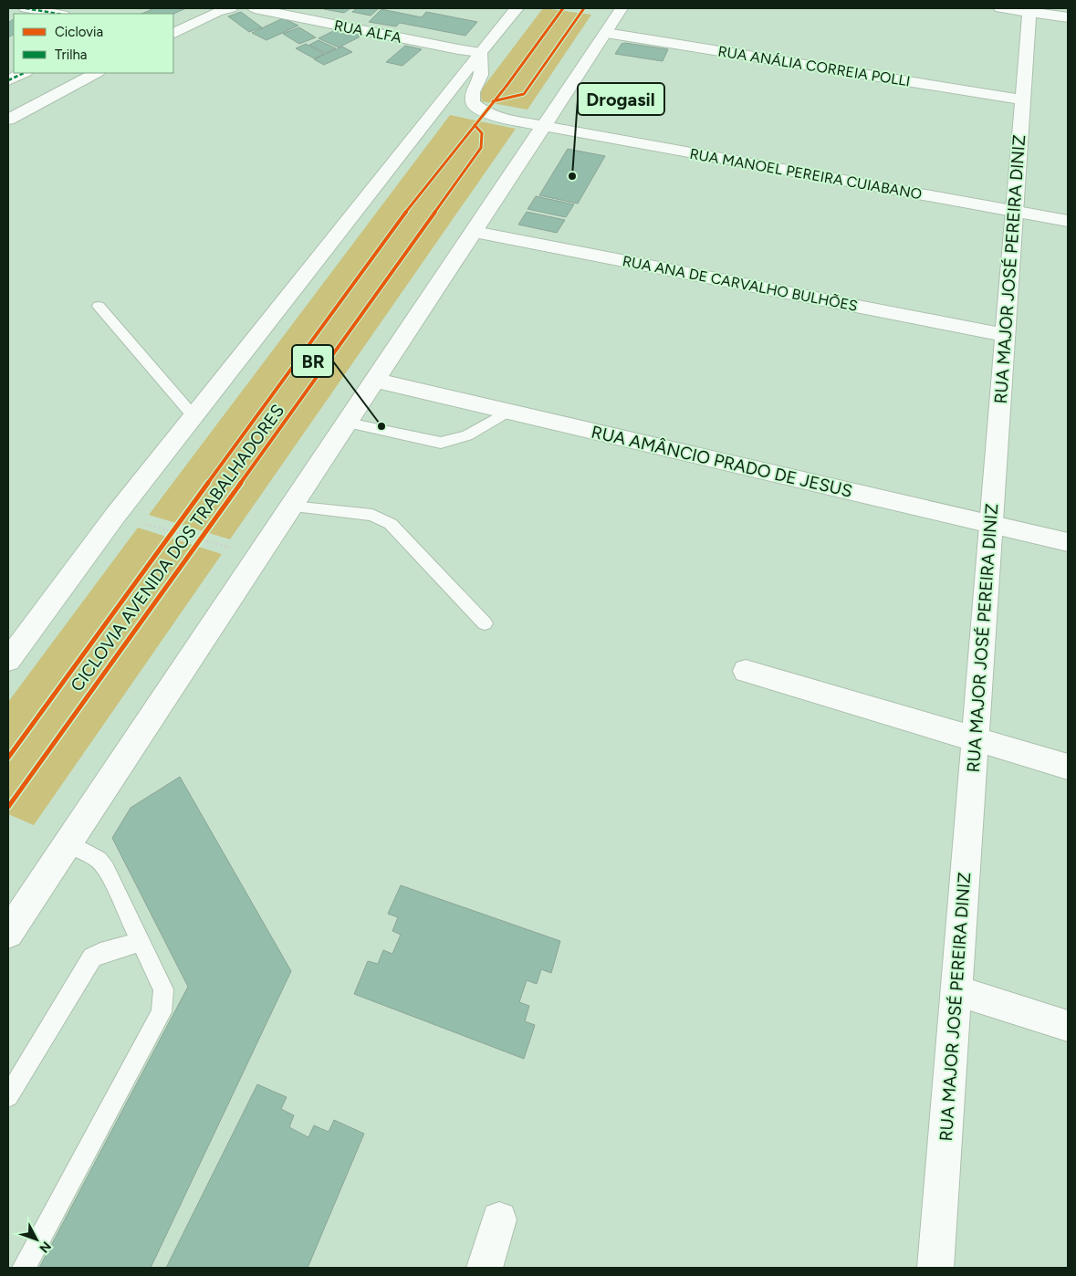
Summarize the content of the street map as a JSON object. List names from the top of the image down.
{
  "streets": {
    "street": [
      "RUA ALFA",
      "RUA ANÁLIA CORREIA POLLI",
      "RUA MANOEL PEREIRA CUIABANO",
      "RUA MAJOR JOSÉ PEREIRA DINIZ",
      "RUA ANA DE CARVALHO BULHÕES",
      "RUA AMÂNCIO PRADO DE JESUS"
    ],
    "cycle path": ["CICLOVIA AVENIDA DOS TRABALHADORES"]
  },
  "crossings": [
    ["RUA ALFA", "RUA MANOEL PEREIRA CUIABANO"],
    ["RUA ANÁLIA CORREIA POLLI", "RUA MAJOR JOSÉ PEREIRA DINIZ"],
    ["RUA MANOEL PEREIRA CUIABANO", "RUA MAJOR JOSÉ PEREIRA DINIZ"],
    ["RUA MAJOR JOSÉ PEREIRA DINIZ", "RUA ANA DE CARVALHO BULHÕES"],
    ["RUA MAJOR JOSÉ PEREIRA DINIZ", "RUA AMÂNCIO PRADO DE JESUS"]
  ],
  "places": ["Drogasil", "BR"],
  "legend": ["Ciclovia", "Trilha"],
  "north": "bottom right"
}
